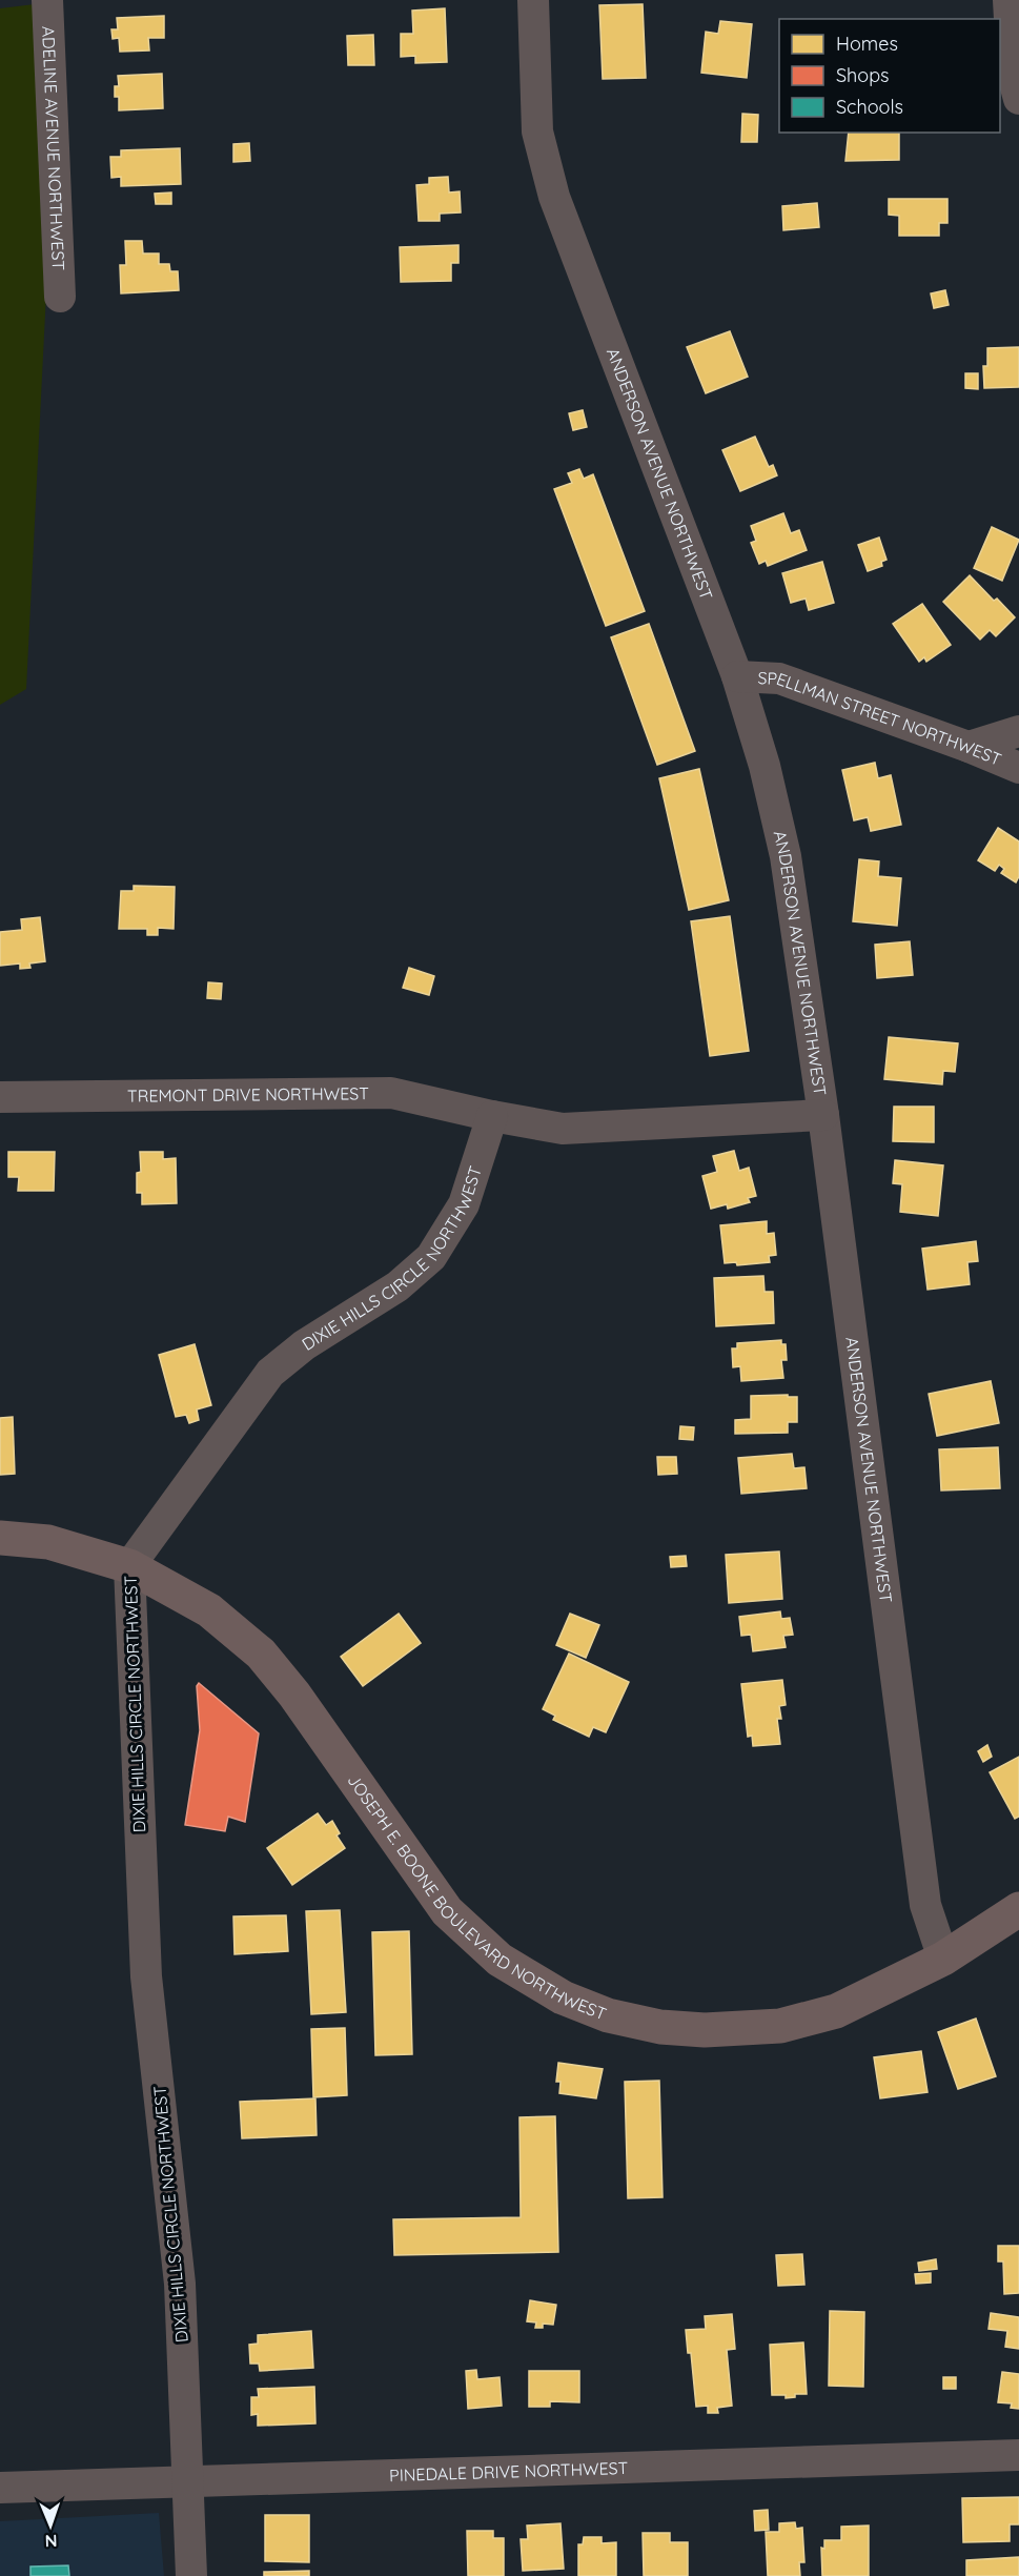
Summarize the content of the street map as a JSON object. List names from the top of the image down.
{
  "streets": {
    "main road": ["JOSEPH E. BOONE BOULEVARD NORTHWEST"],
    "street": [
      "ADELINE AVENUE NORTHWEST",
      "ANDERSON AVENUE NORTHWEST",
      "SPELLMAN STREET NORTHWEST",
      "TREMONT DRIVE NORTHWEST",
      "DIXIE HILLS CIRCLE NORTHWEST",
      "PINEDALE DRIVE NORTHWEST"
    ]
  },
  "crossings": [
    ["ANDERSON AVENUE NORTHWEST", "SPELLMAN STREET NORTHWEST"],
    ["ANDERSON AVENUE NORTHWEST", "JOSEPH E. BOONE BOULEVARD NORTHWEST"],
    ["TREMONT DRIVE NORTHWEST", "DIXIE HILLS CIRCLE NORTHWEST"],
    ["DIXIE HILLS CIRCLE NORTHWEST", "JOSEPH E. BOONE BOULEVARD NORTHWEST"],
    ["DIXIE HILLS CIRCLE NORTHWEST", "PINEDALE DRIVE NORTHWEST"]
  ],
  "legend": ["Homes", "Shops", "Schools"],
  "north": "bottom"
}
